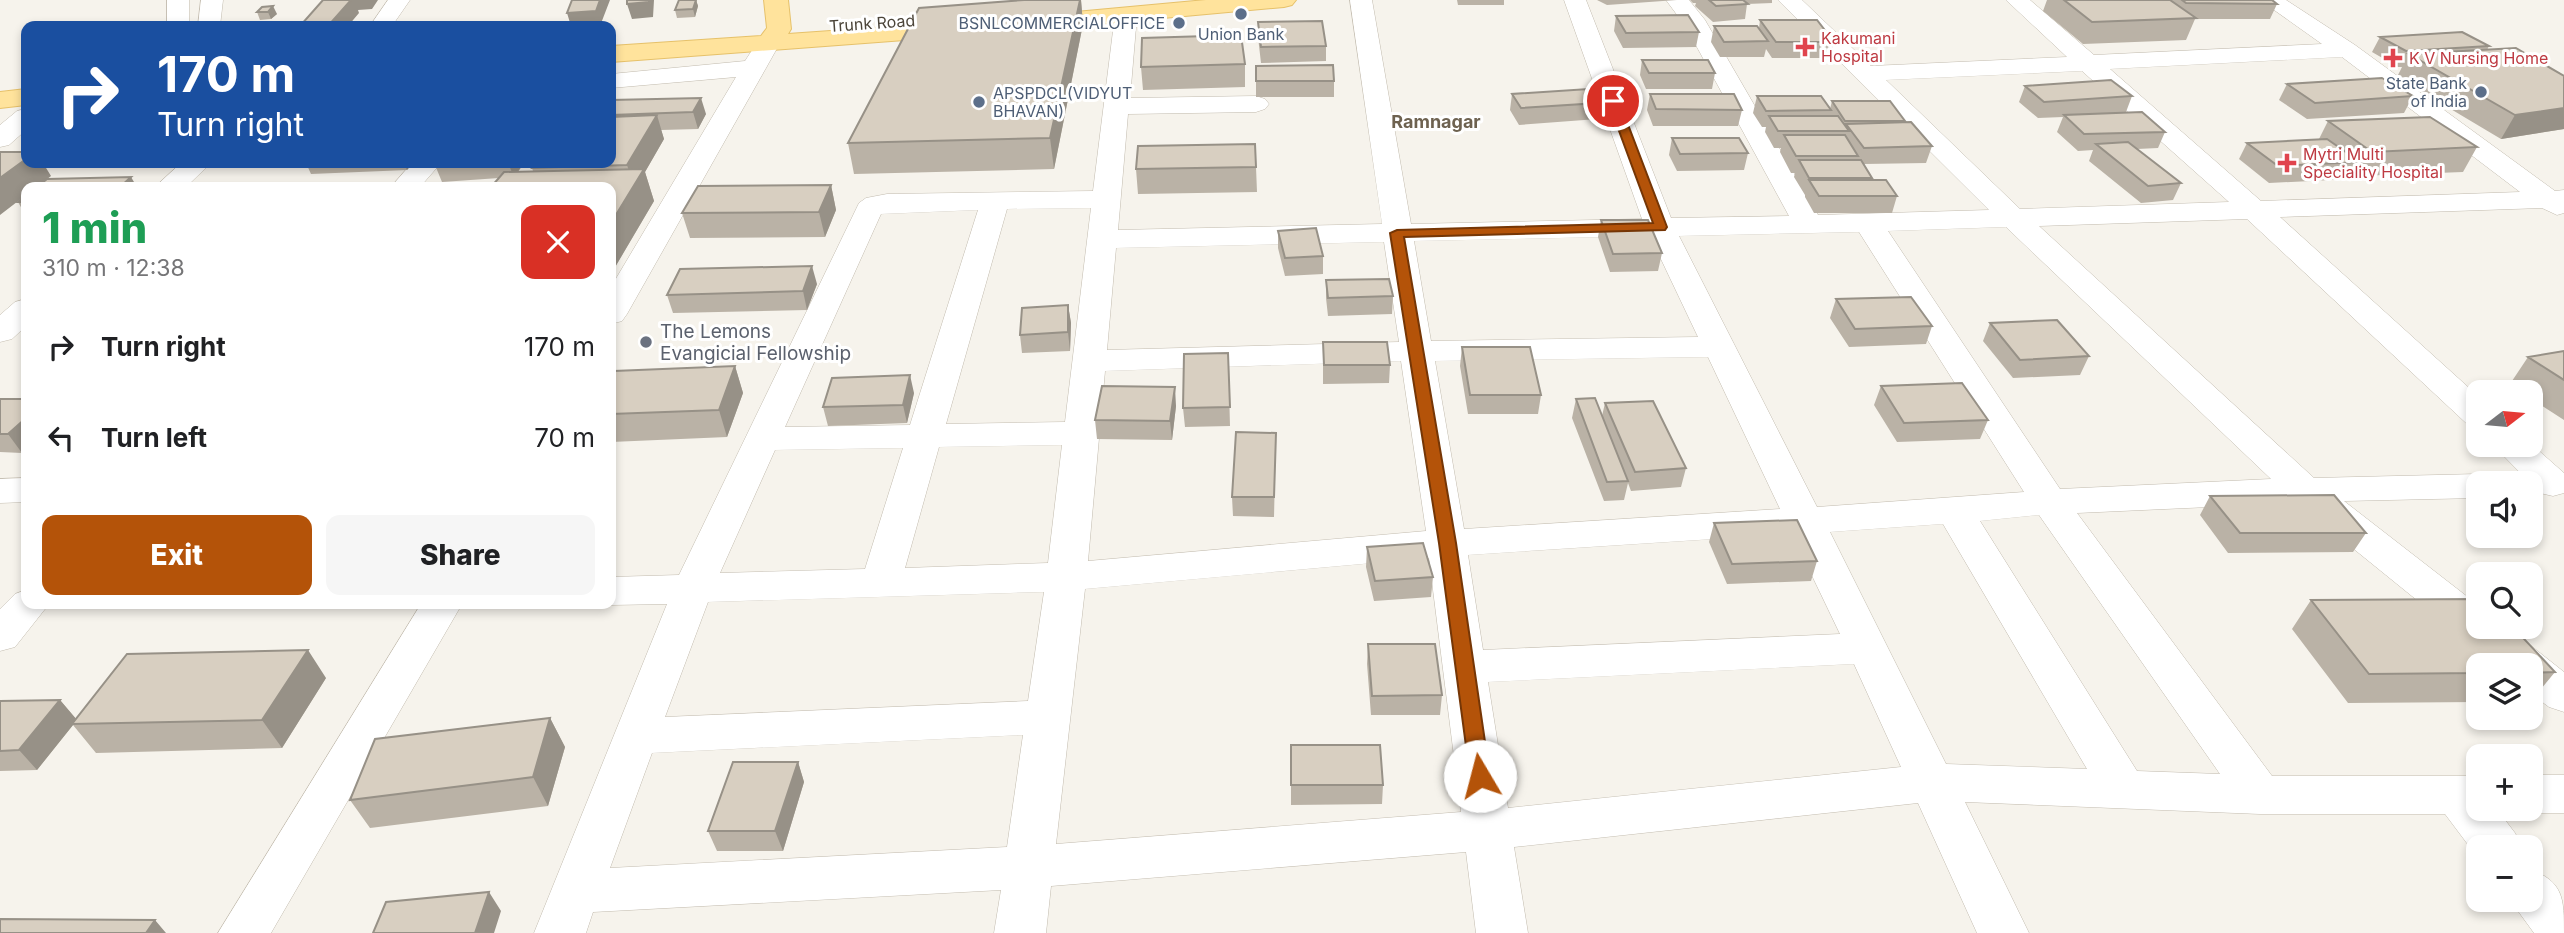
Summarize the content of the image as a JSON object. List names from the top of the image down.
{
  "districts": ["Ramnagar"],
  "places": {
    "other": [
      "Union Bank",
      "BSNLCOMMERCIALOFFICE",
      "State Bank of India",
      "APSPDCL(VIDYUT BHAVAN)",
      "The Lemons Evangicial Fellowship"
    ],
    "health": ["Kakumani Hospital", "K V Nursing Home", "Mytri Multi Speciality Hospital"]
  },
  "north": "right",
  "page": {
    "turn": ["170 m", "Turn right"],
    "heading": ["1 min", "310 m · 12:38"],
    "list": [
      {
        "name": "Turn right",
        "value": "170 m"
      },
      {
        "name": "Turn left",
        "value": "70 m"
      }
    ],
    "map_buttons": ["+", "−"],
    "buttons": ["Exit", "Share"]
  }
}
